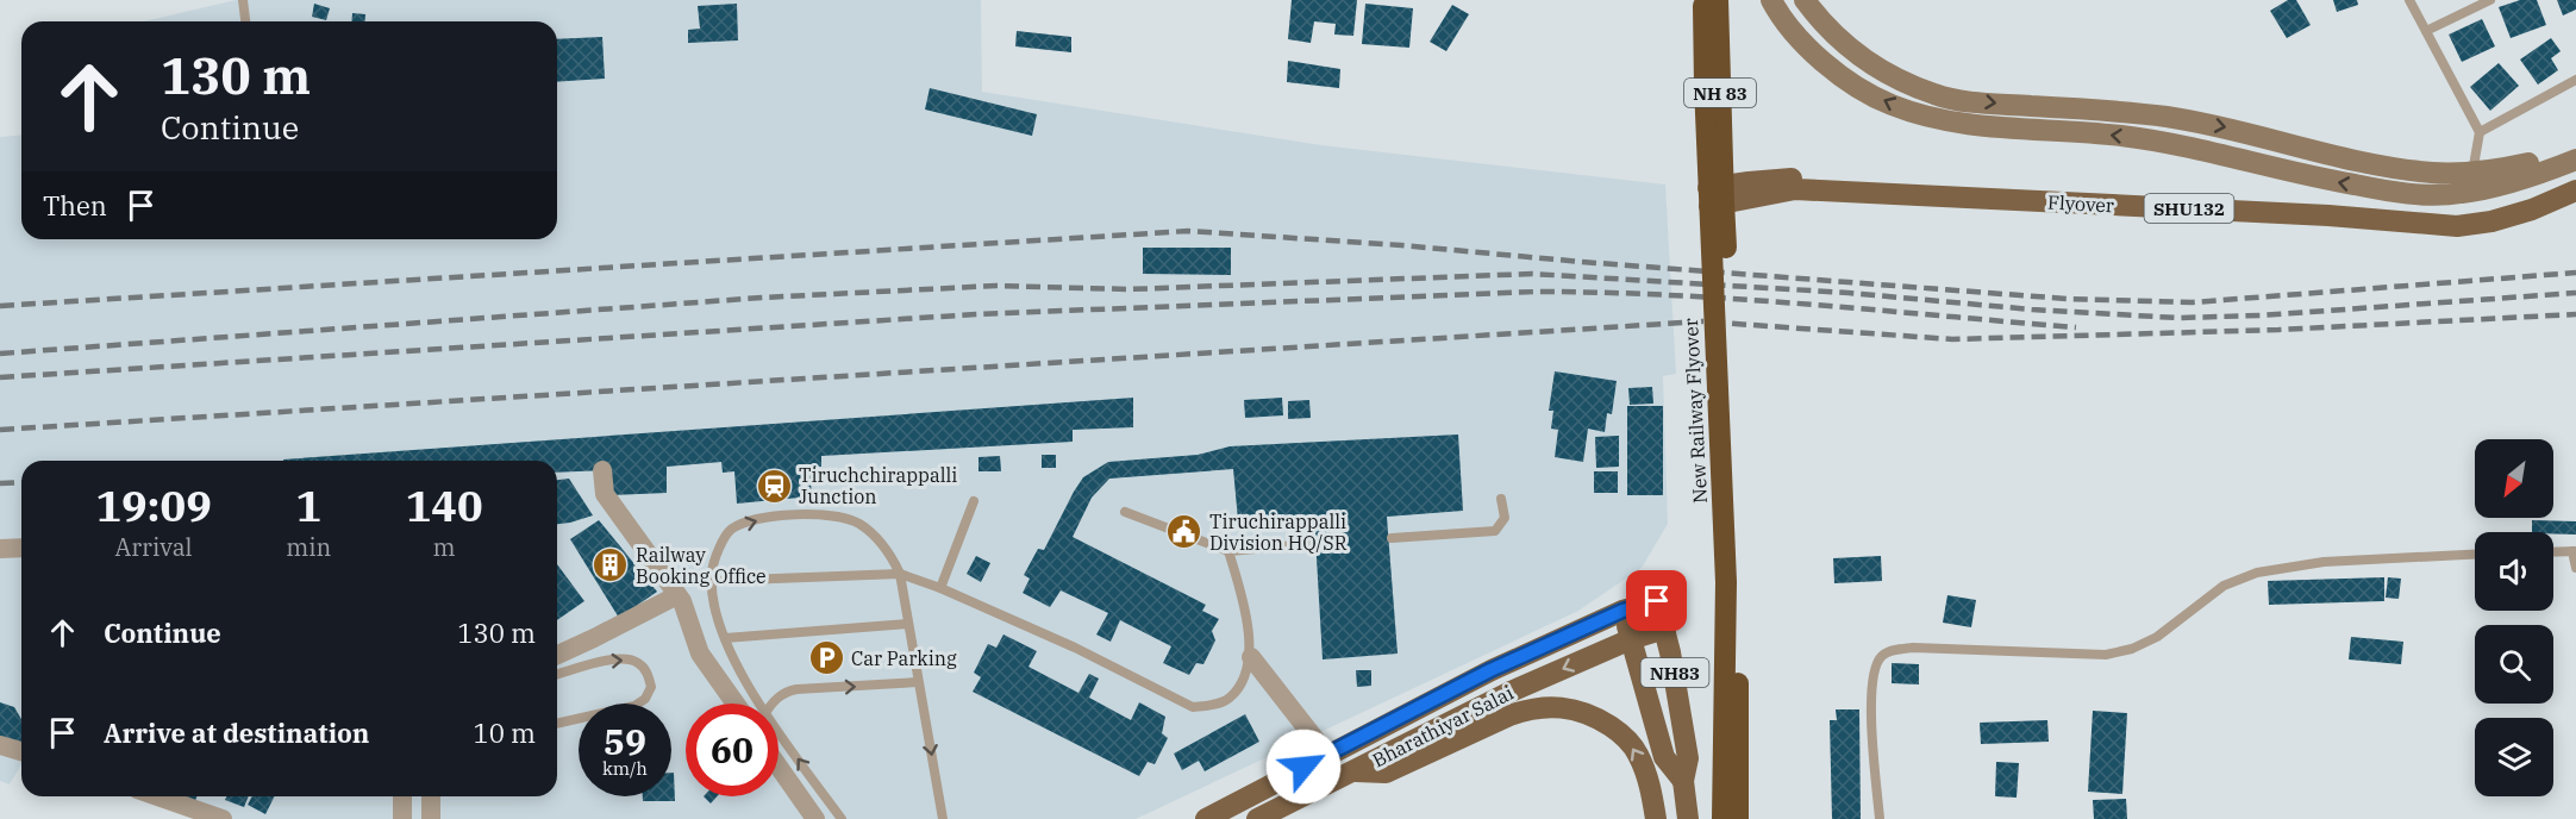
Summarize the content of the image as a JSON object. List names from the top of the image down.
{
  "streets": {
    "highway": ["NH 83", "New Railway Flyover"],
    "main road": [
      "Flyover",
      "SHU132",
      "NH83",
      "Bharathiyar Salai"
    ]
  },
  "crossings": [
    ["Flyover", "New Railway Flyover"],
    ["NH83", "Bharathiyar Salai"]
  ],
  "places": {
    "station": ["Tiruchchirappalli Junction"],
    "public building": ["Tiruchirappalli Division HQ/SR"],
    "building": ["Railway Booking Office"],
    "parking": ["Car Parking"]
  },
  "north": "bottom left",
  "page": {
    "turn": ["130 m", "Continue"],
    "then": "Then",
    "eta": [
      "19:09",
      "Arrival",
      "1",
      "min",
      "140",
      "m"
    ],
    "list": [
      {
        "name": "Continue",
        "value": "130 m"
      },
      {
        "name": "Arrive at destination",
        "value": "10 m"
      }
    ],
    "speed": "59 km/h",
    "limit": "60"
  }
}
